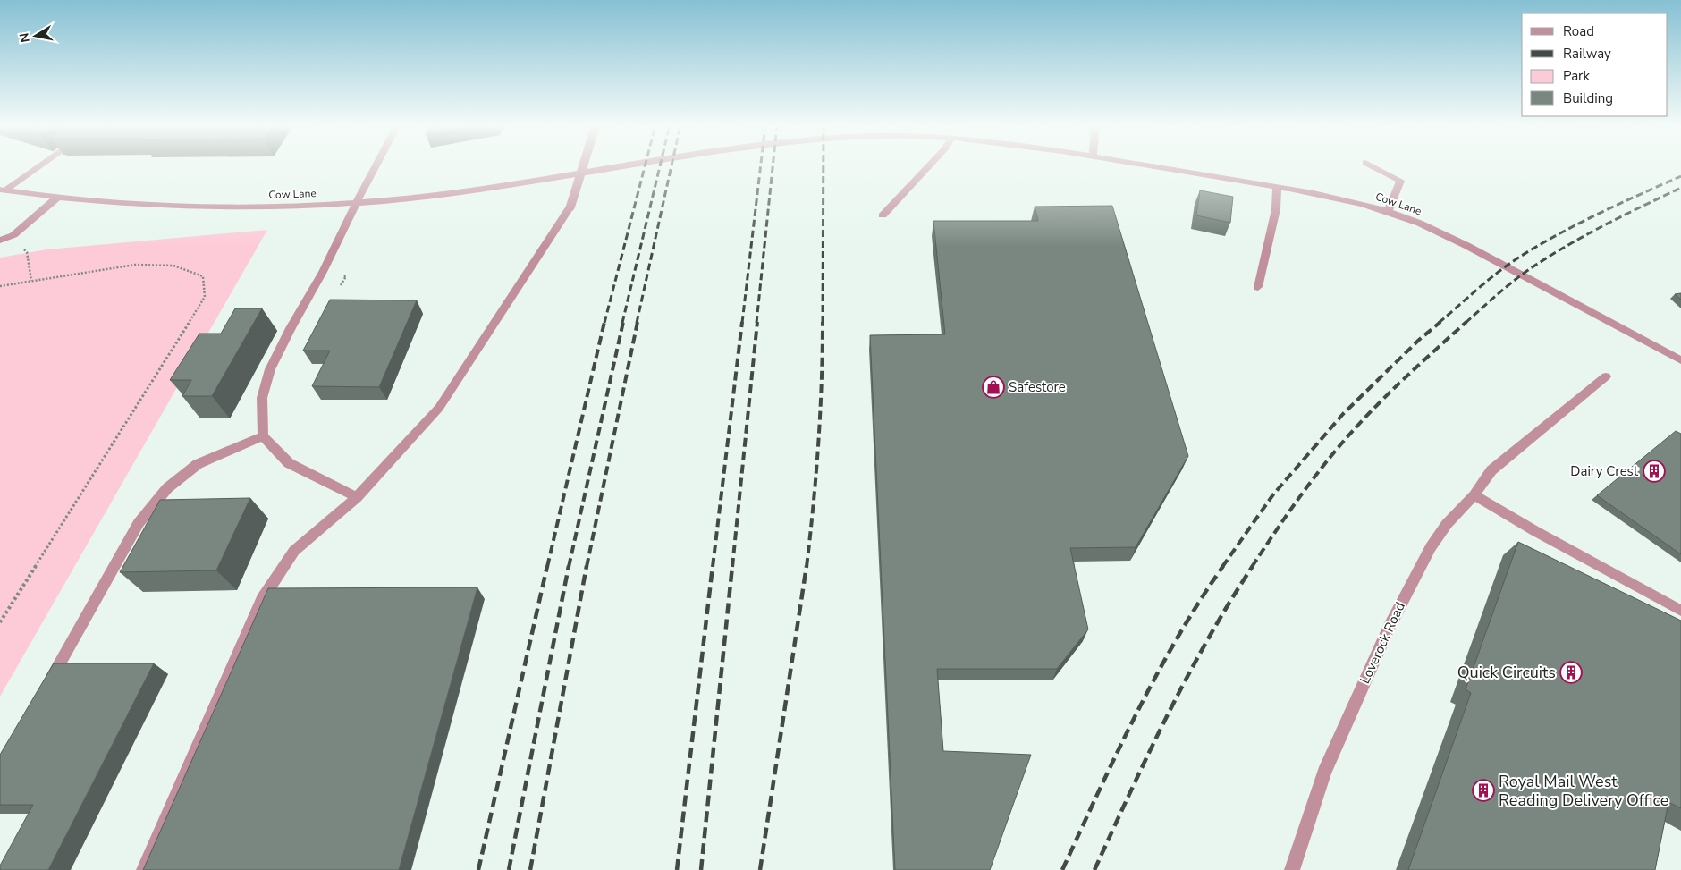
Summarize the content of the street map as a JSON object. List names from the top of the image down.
{
  "streets": {
    "street": ["Cow Lane", "Loverock Road"]
  },
  "places": {
    "shop": ["Safestore"],
    "building": ["Dairy Crest", "Quick Circuits", "Royal Mail West Reading Delivery Office"]
  },
  "legend": [
    "Road",
    "Railway",
    "Park",
    "Building"
  ],
  "north": "left"
}
